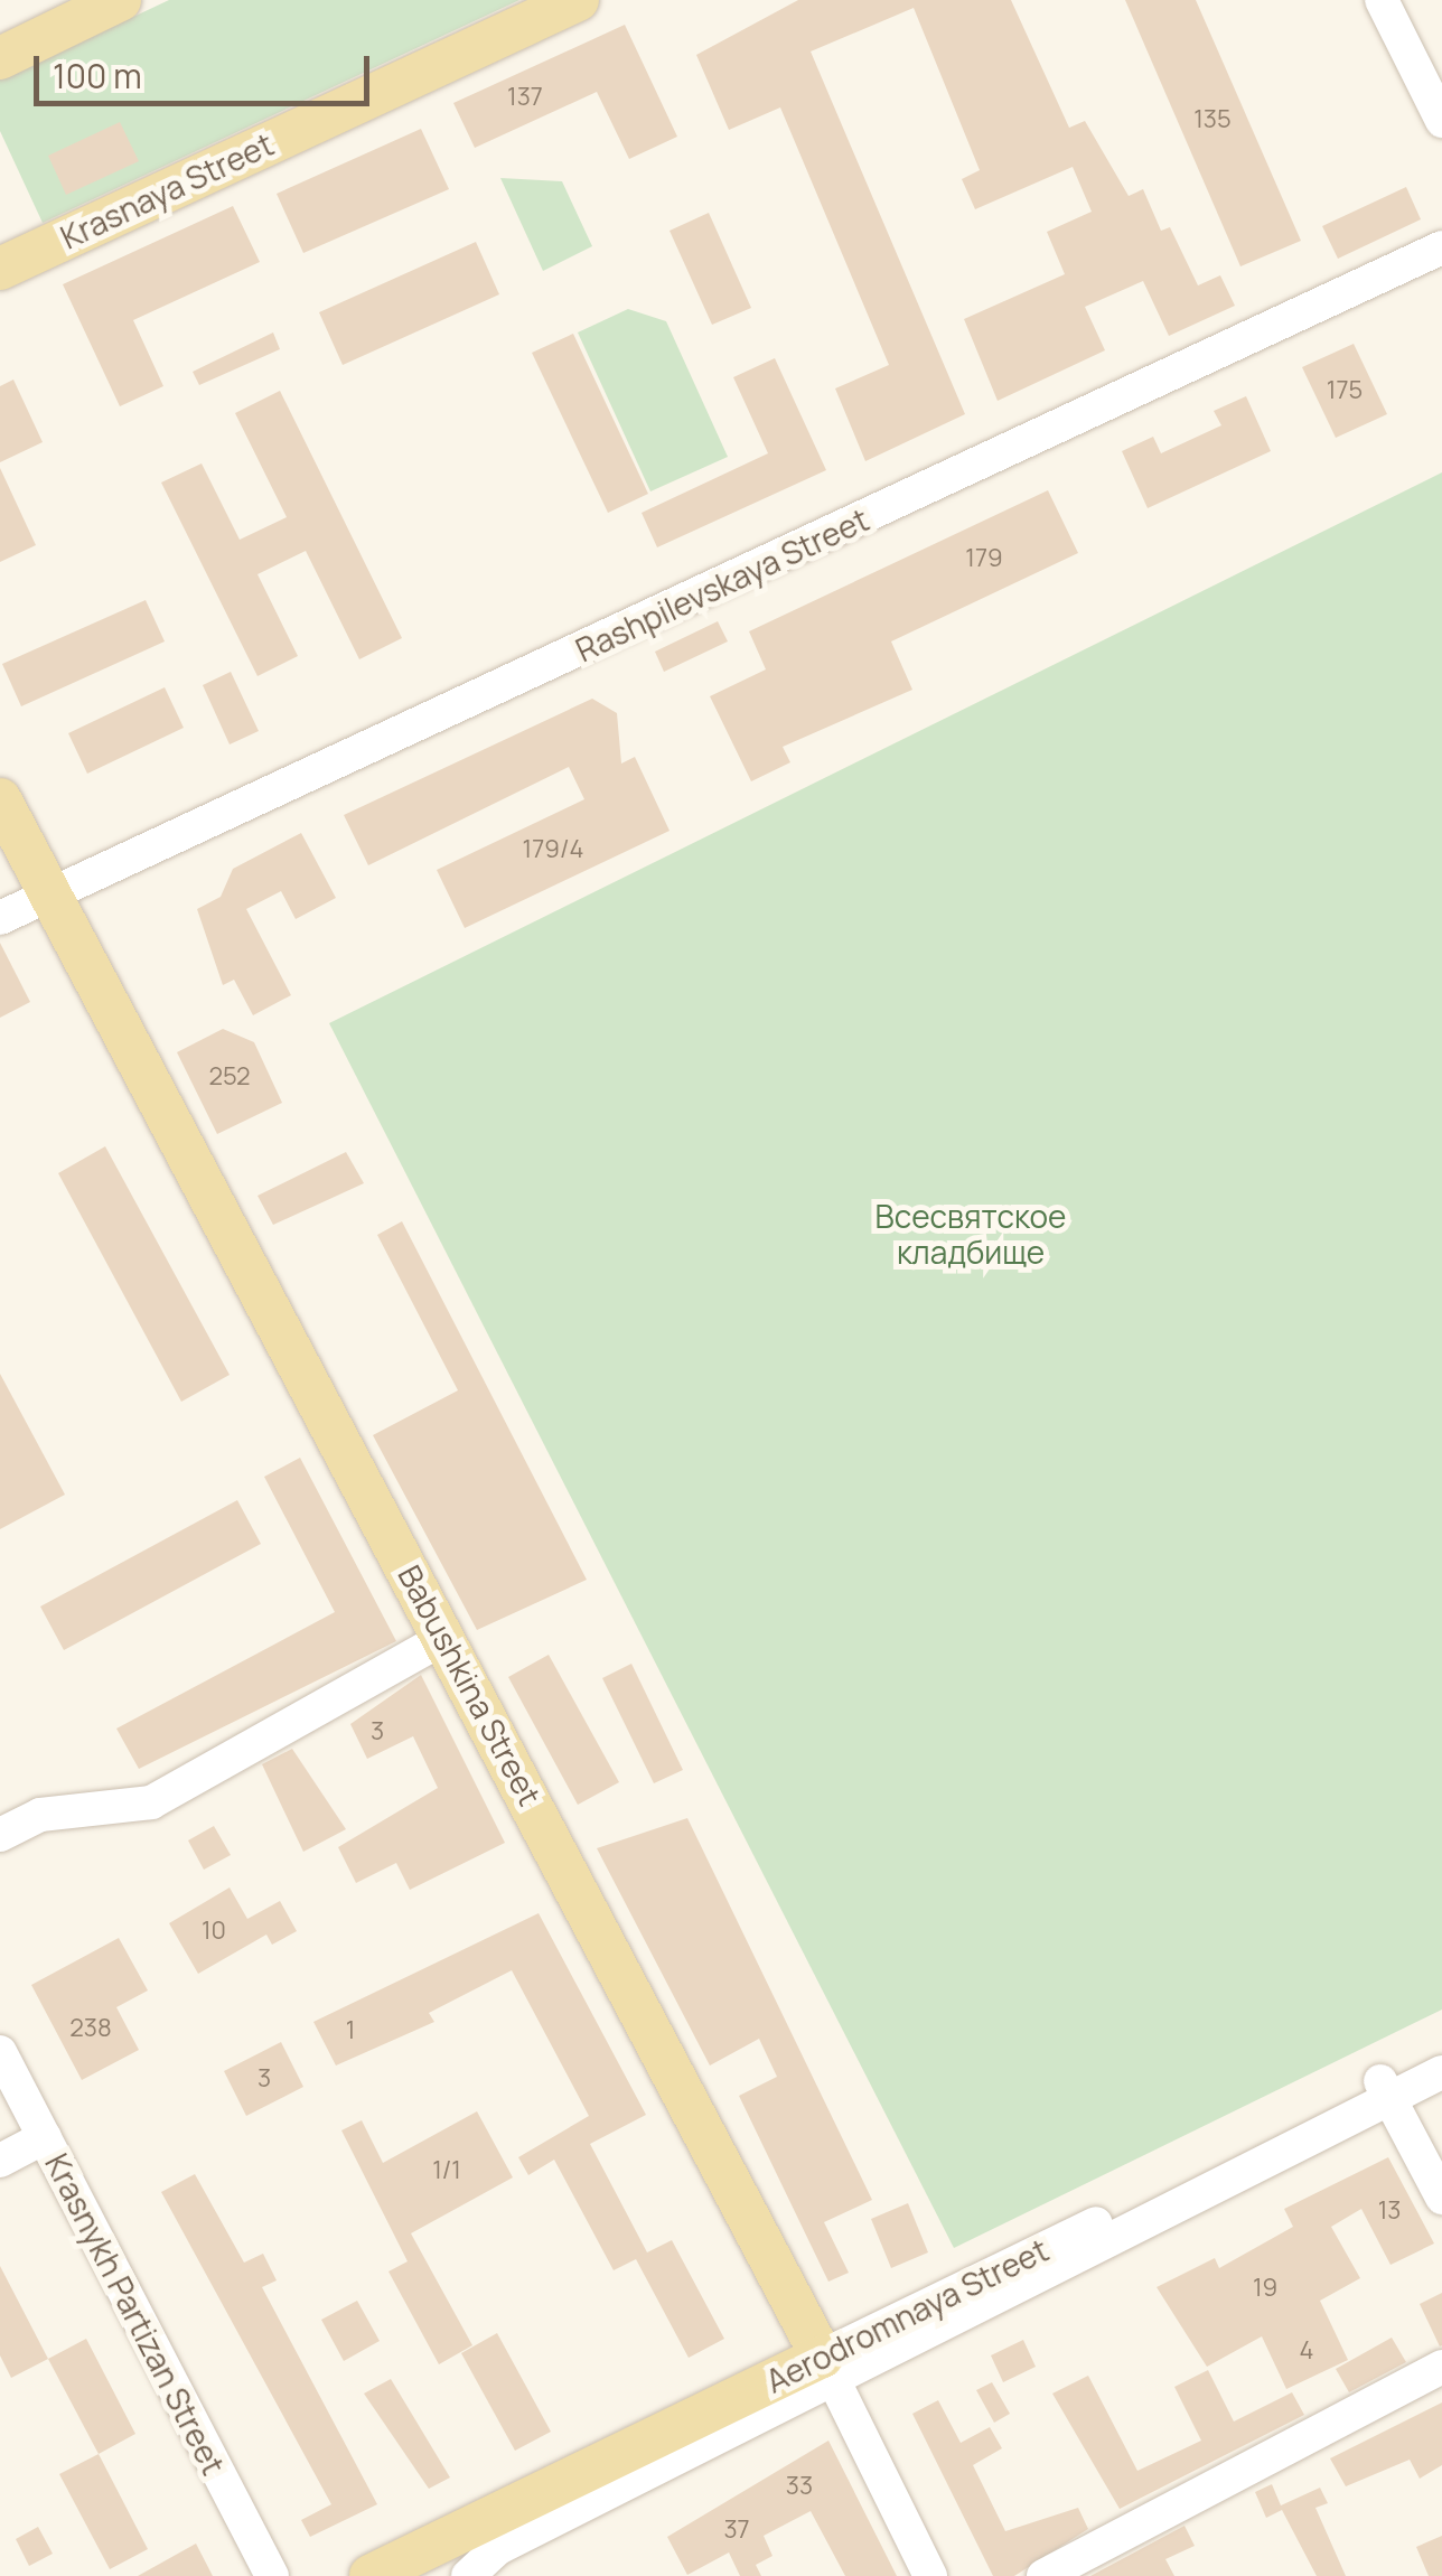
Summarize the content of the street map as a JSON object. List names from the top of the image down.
{
  "streets": {
    "main road": ["Krasnaya Street", "Babushkina Street", "Aerodromnaya Street"],
    "street": ["Rashpilevskaya Street", "Krasnykh Partizan Street"]
  },
  "crossings": [
    ["Rashpilevskaya Street", "Babushkina Street"],
    ["Babushkina Street", "Aerodromnaya Street"]
  ],
  "parks": ["Всесвятское кладбище"],
  "house_numbers": [
    "137",
    "135",
    "175",
    "179",
    "179/4",
    "252",
    "3",
    "10",
    "238",
    "1",
    "3",
    "1/1",
    "13",
    "19",
    "4",
    "33",
    "37"
  ],
  "scale_bar": "100 m"
}
